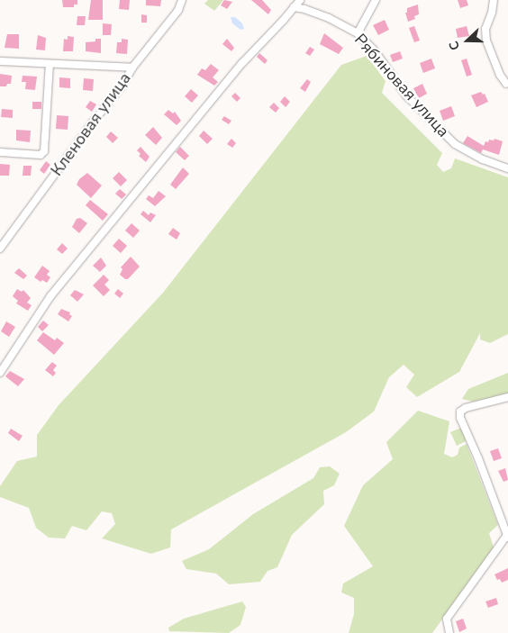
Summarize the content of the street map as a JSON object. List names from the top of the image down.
{
  "streets": {
    "street": ["Рябиновая улица", "Кленовая улица"]
  },
  "north": "left"
}
